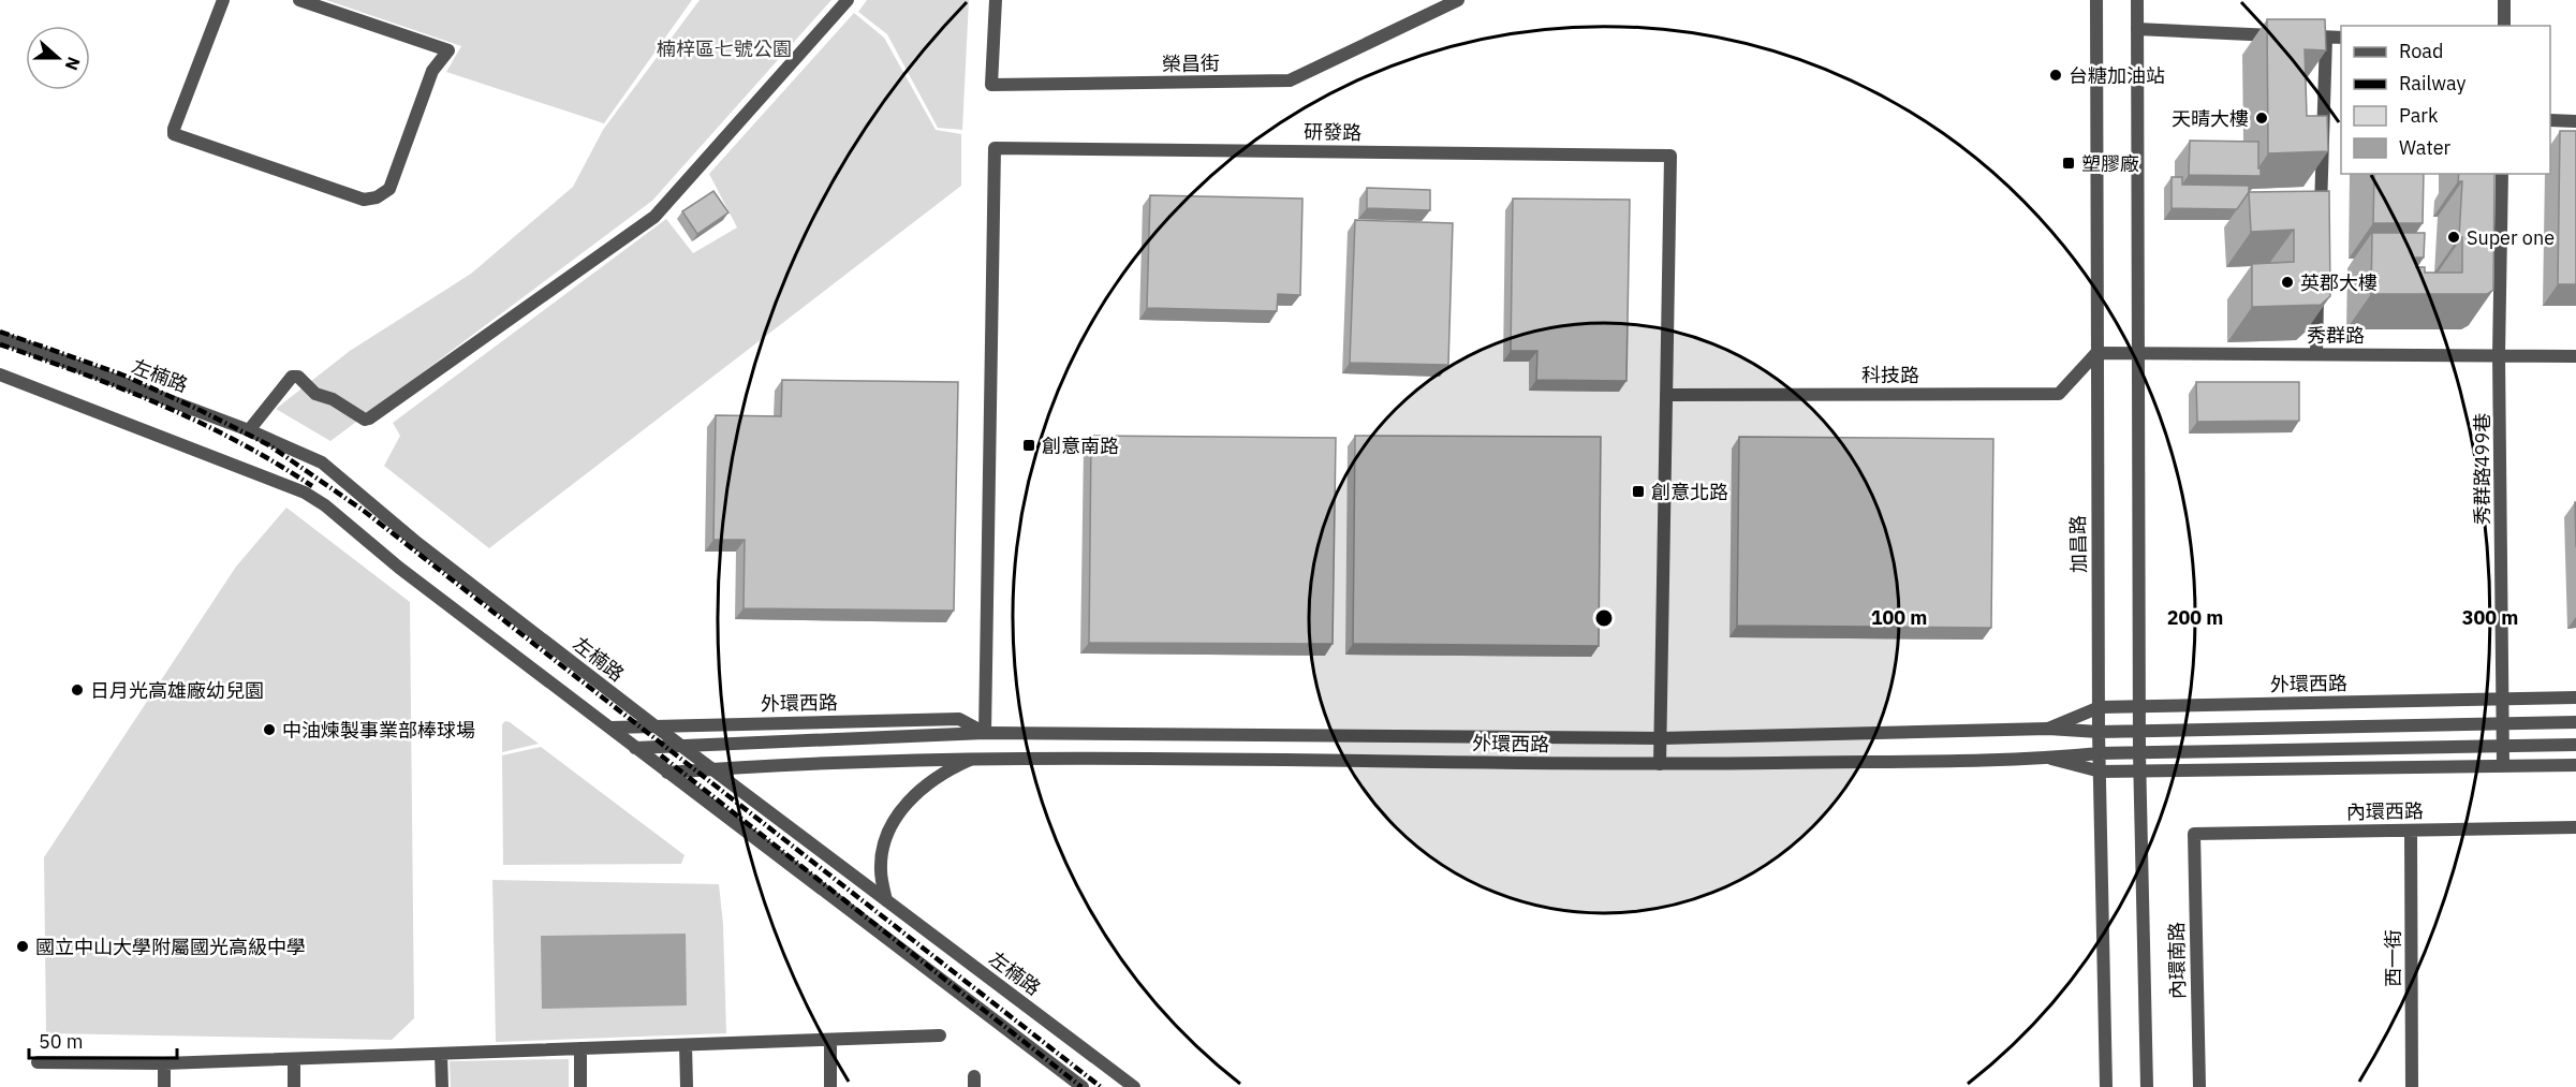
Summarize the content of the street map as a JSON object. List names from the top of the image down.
{
  "streets": {
    "street": [
      "榮昌街",
      "研發路",
      "秀群路",
      "科技路",
      "左楠路",
      "秀群路499巷",
      "加昌路",
      "外環西路",
      "內環西路",
      "西一街",
      "內環南路"
    ]
  },
  "crossings": [
    ["研發路", "科技路"],
    ["研發路", "外環西路"],
    ["秀群路", "科技路"],
    ["秀群路", "秀群路499巷"],
    ["秀群路", "加昌路"],
    ["科技路", "加昌路"],
    ["左楠路", "外環西路"],
    ["秀群路499巷", "外環西路"],
    ["加昌路", "外環西路"],
    ["內環西路", "西一街"],
    ["內環西路", "內環南路"]
  ],
  "parks": ["楠梓區七號公園"],
  "places": {
    "other": [
      "台糖加油站",
      "天晴大樓",
      "Super one",
      "英郡大樓",
      "日月光高雄廠幼兒園",
      "中油煉製事業部棒球場",
      "國立中山大學附屬國光高級中學"
    ],
    "transit": ["塑膠廠", "創意南路", "創意北路"]
  },
  "legend": [
    "Road",
    "Railway",
    "Park",
    "Water"
  ],
  "scale_bar": "50 m",
  "north": "right",
  "rings": ["100 m", "200 m", "300 m"]
}
